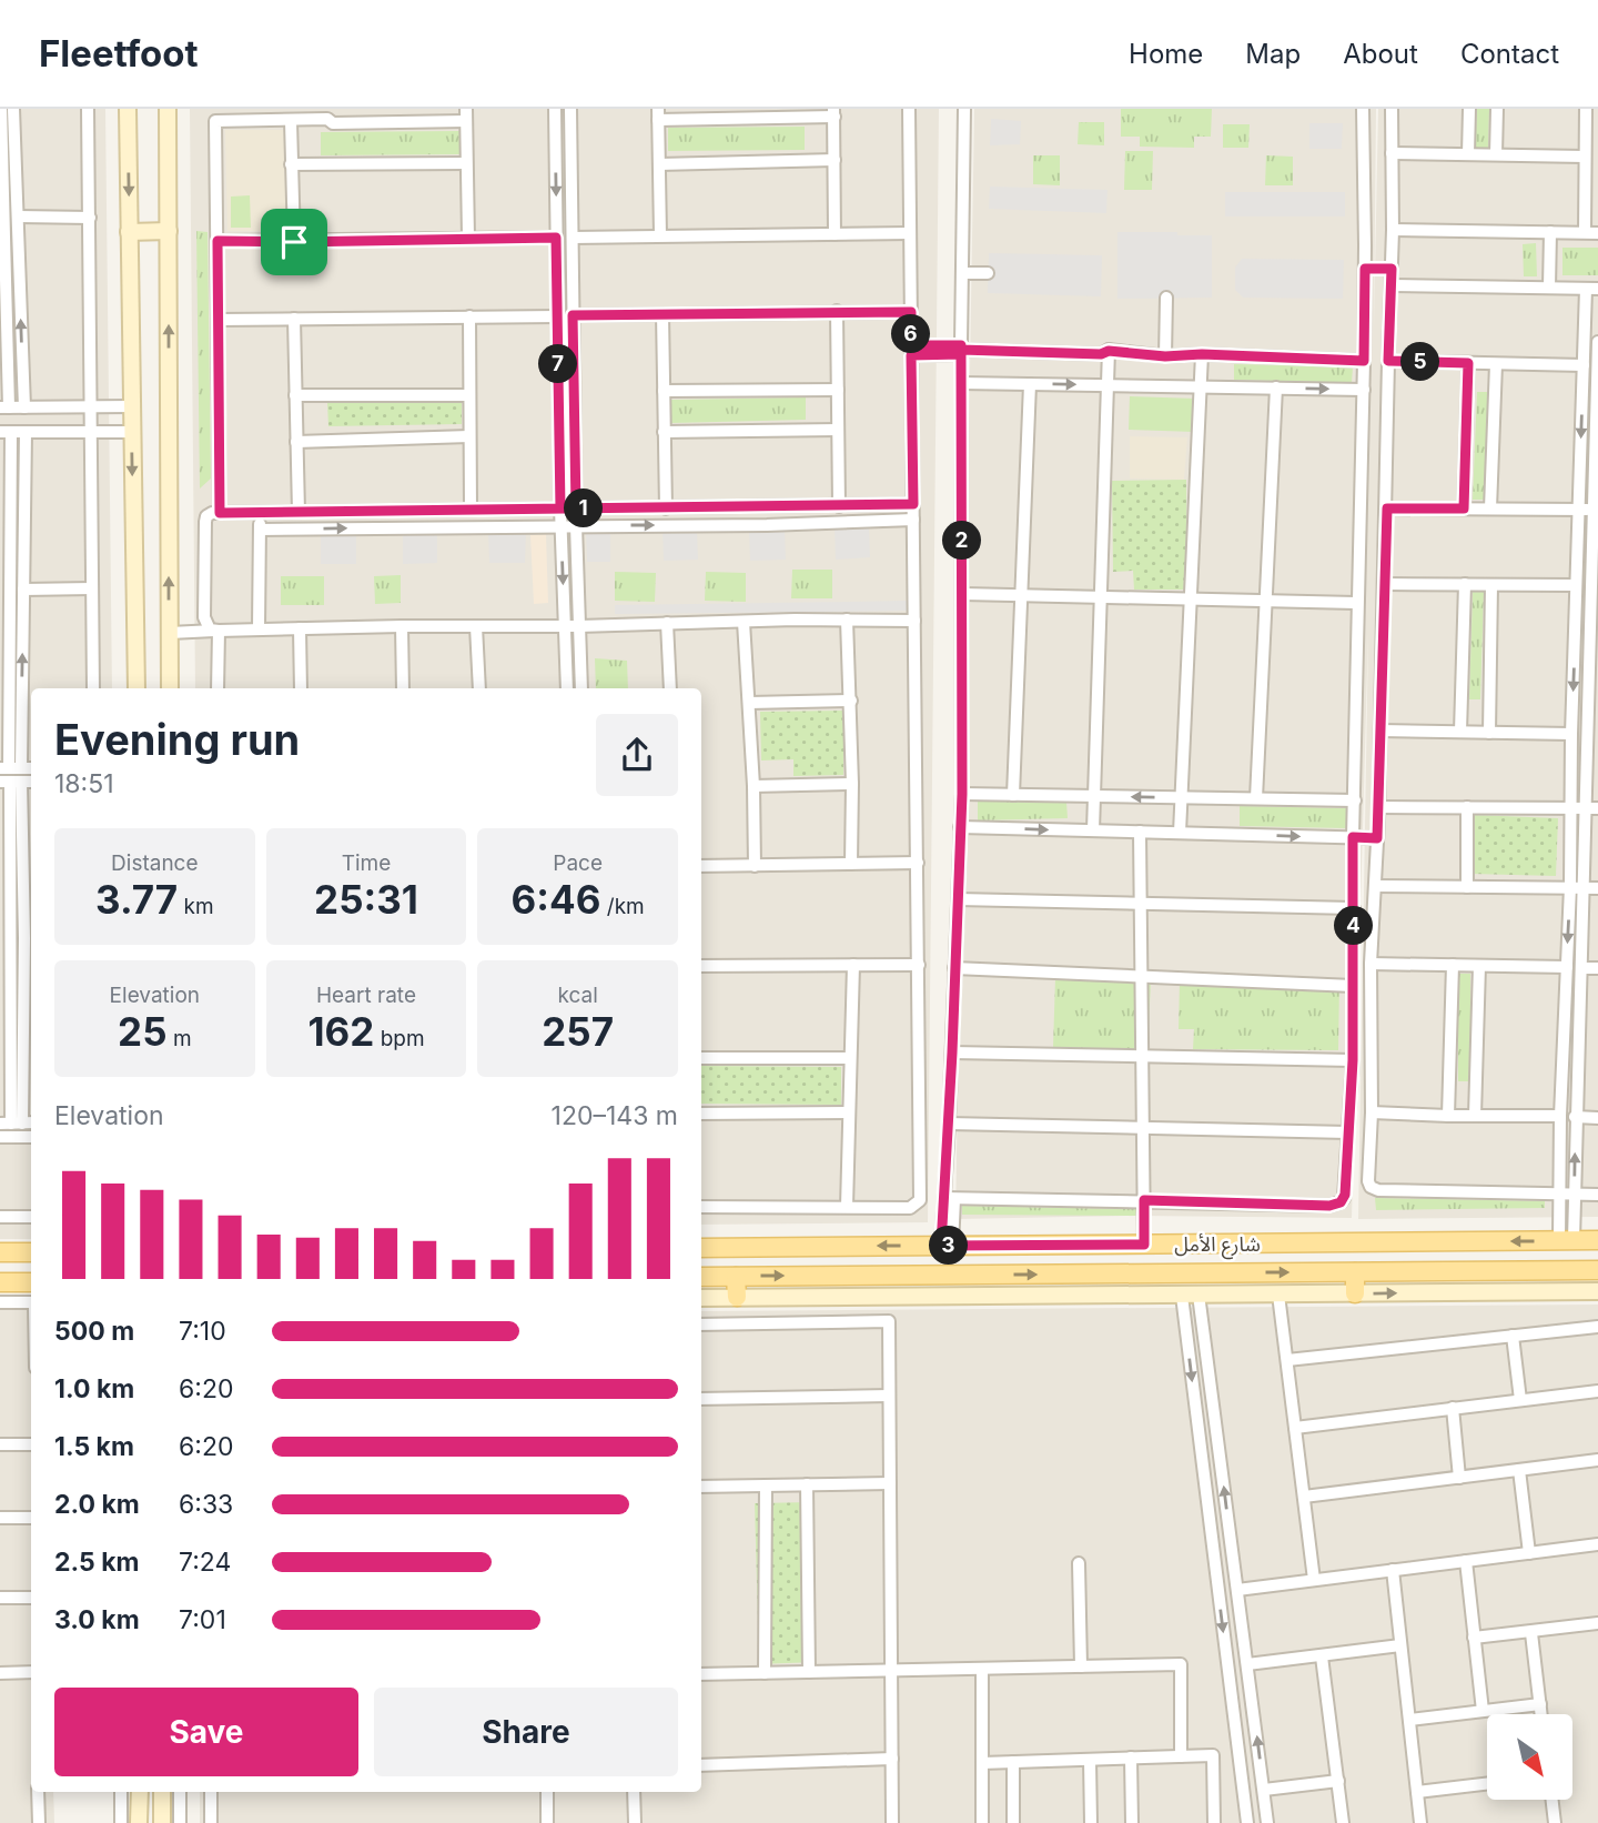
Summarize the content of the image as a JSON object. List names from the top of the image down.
{
  "streets": {
    "main road": ["شارع الأمل"]
  },
  "north": "bottom right",
  "page": {
    "header": "Fleetfoot",
    "nav": [
      "Home",
      "Map",
      "About",
      "Contact"
    ],
    "pins": [
      "6",
      "5",
      "7",
      "1",
      "2",
      "4",
      "3"
    ],
    "heading": ["Evening run", "18:51"],
    "stats": [
      ["Distance", "3.77 km"],
      ["Time", "25:31"],
      ["Pace", "6:46 /km"],
      ["Elevation", "25 m"],
      ["Heart rate", "162 bpm"],
      ["kcal", "257"]
    ],
    "chart": ["Elevation", "120–143 m"],
    "list": [
      {
        "name": "500 m",
        "note": "7:10"
      },
      {
        "name": "1.0 km",
        "note": "6:20"
      },
      {
        "name": "1.5 km",
        "note": "6:20"
      },
      {
        "name": "2.0 km",
        "note": "6:33"
      },
      {
        "name": "2.5 km",
        "note": "7:24"
      },
      {
        "name": "3.0 km",
        "note": "7:01"
      }
    ],
    "buttons": ["Save", "Share"]
  }
}
